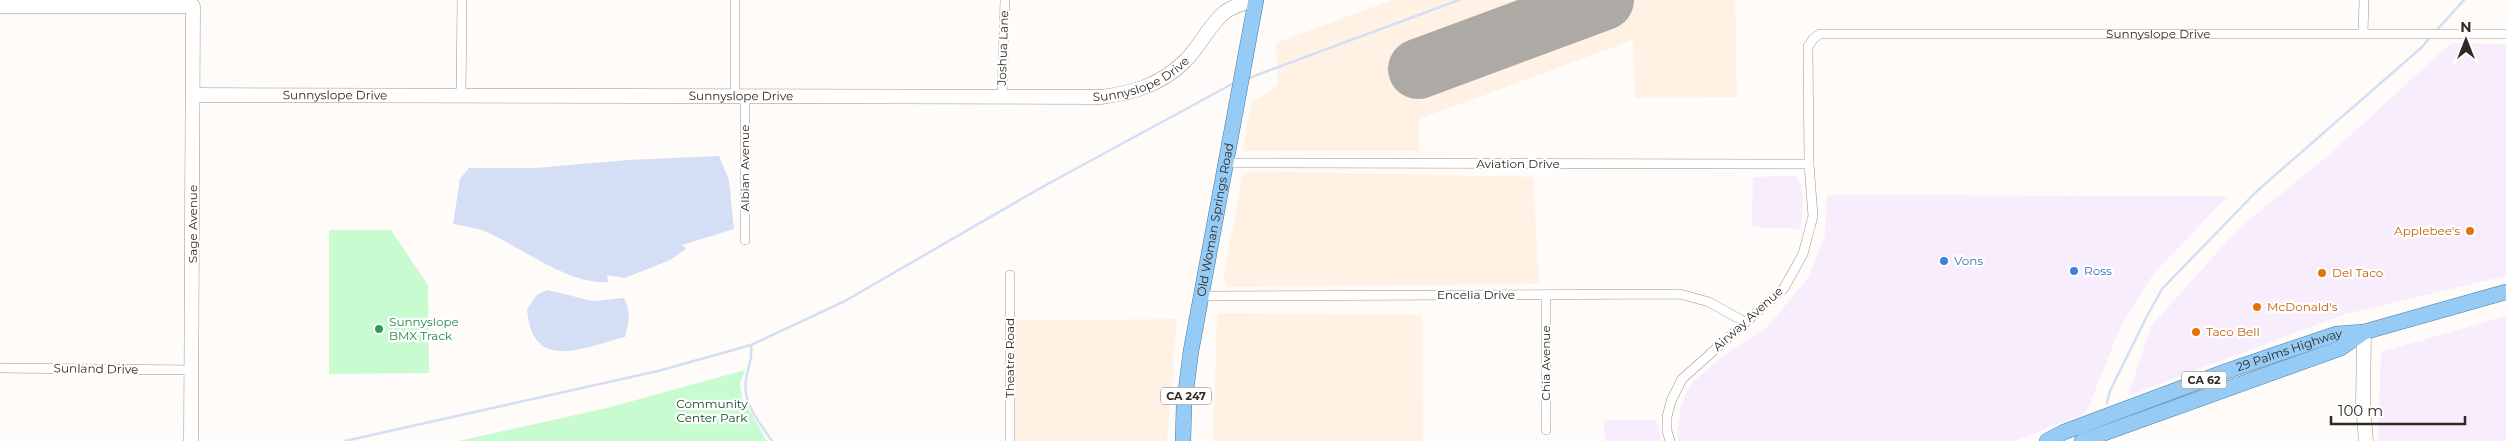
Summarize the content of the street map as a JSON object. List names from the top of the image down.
{
  "streets": {
    "main road": [
      "Old Woman Springs Road",
      "29 Palms Highway",
      "CA 62",
      "CA 247"
    ],
    "street": [
      "Sunnyslope Drive",
      "Joshua Lane",
      "Aviation Drive",
      "Albian Avenue",
      "Sage Avenue",
      "Encelia Drive",
      "Airway Avenue",
      "Theatre Road",
      "Chia Avenue",
      "Sunland Drive"
    ]
  },
  "crossings": [
    ["Sunnyslope Drive", "Joshua Lane"],
    ["Sunnyslope Drive", "Albian Avenue"],
    ["Sunnyslope Drive", "Old Woman Springs Road"],
    ["Sunnyslope Drive", "Sage Avenue"],
    ["Sunnyslope Drive", "Airway Avenue"],
    ["Aviation Drive", "Old Woman Springs Road"],
    ["Aviation Drive", "Airway Avenue"],
    ["Old Woman Springs Road", "Encelia Drive"],
    ["Sage Avenue", "Sunland Drive"],
    ["Encelia Drive", "Airway Avenue"],
    ["Encelia Drive", "Chia Avenue"]
  ],
  "parks": ["Community Center Park"],
  "places": [
    "Applebee's",
    "Vons",
    "Ross",
    "Del Taco",
    "McDonald's",
    "Sunnyslope BMX Track",
    "Taco Bell"
  ],
  "scale_bar": "100 m",
  "north": "top"
}
